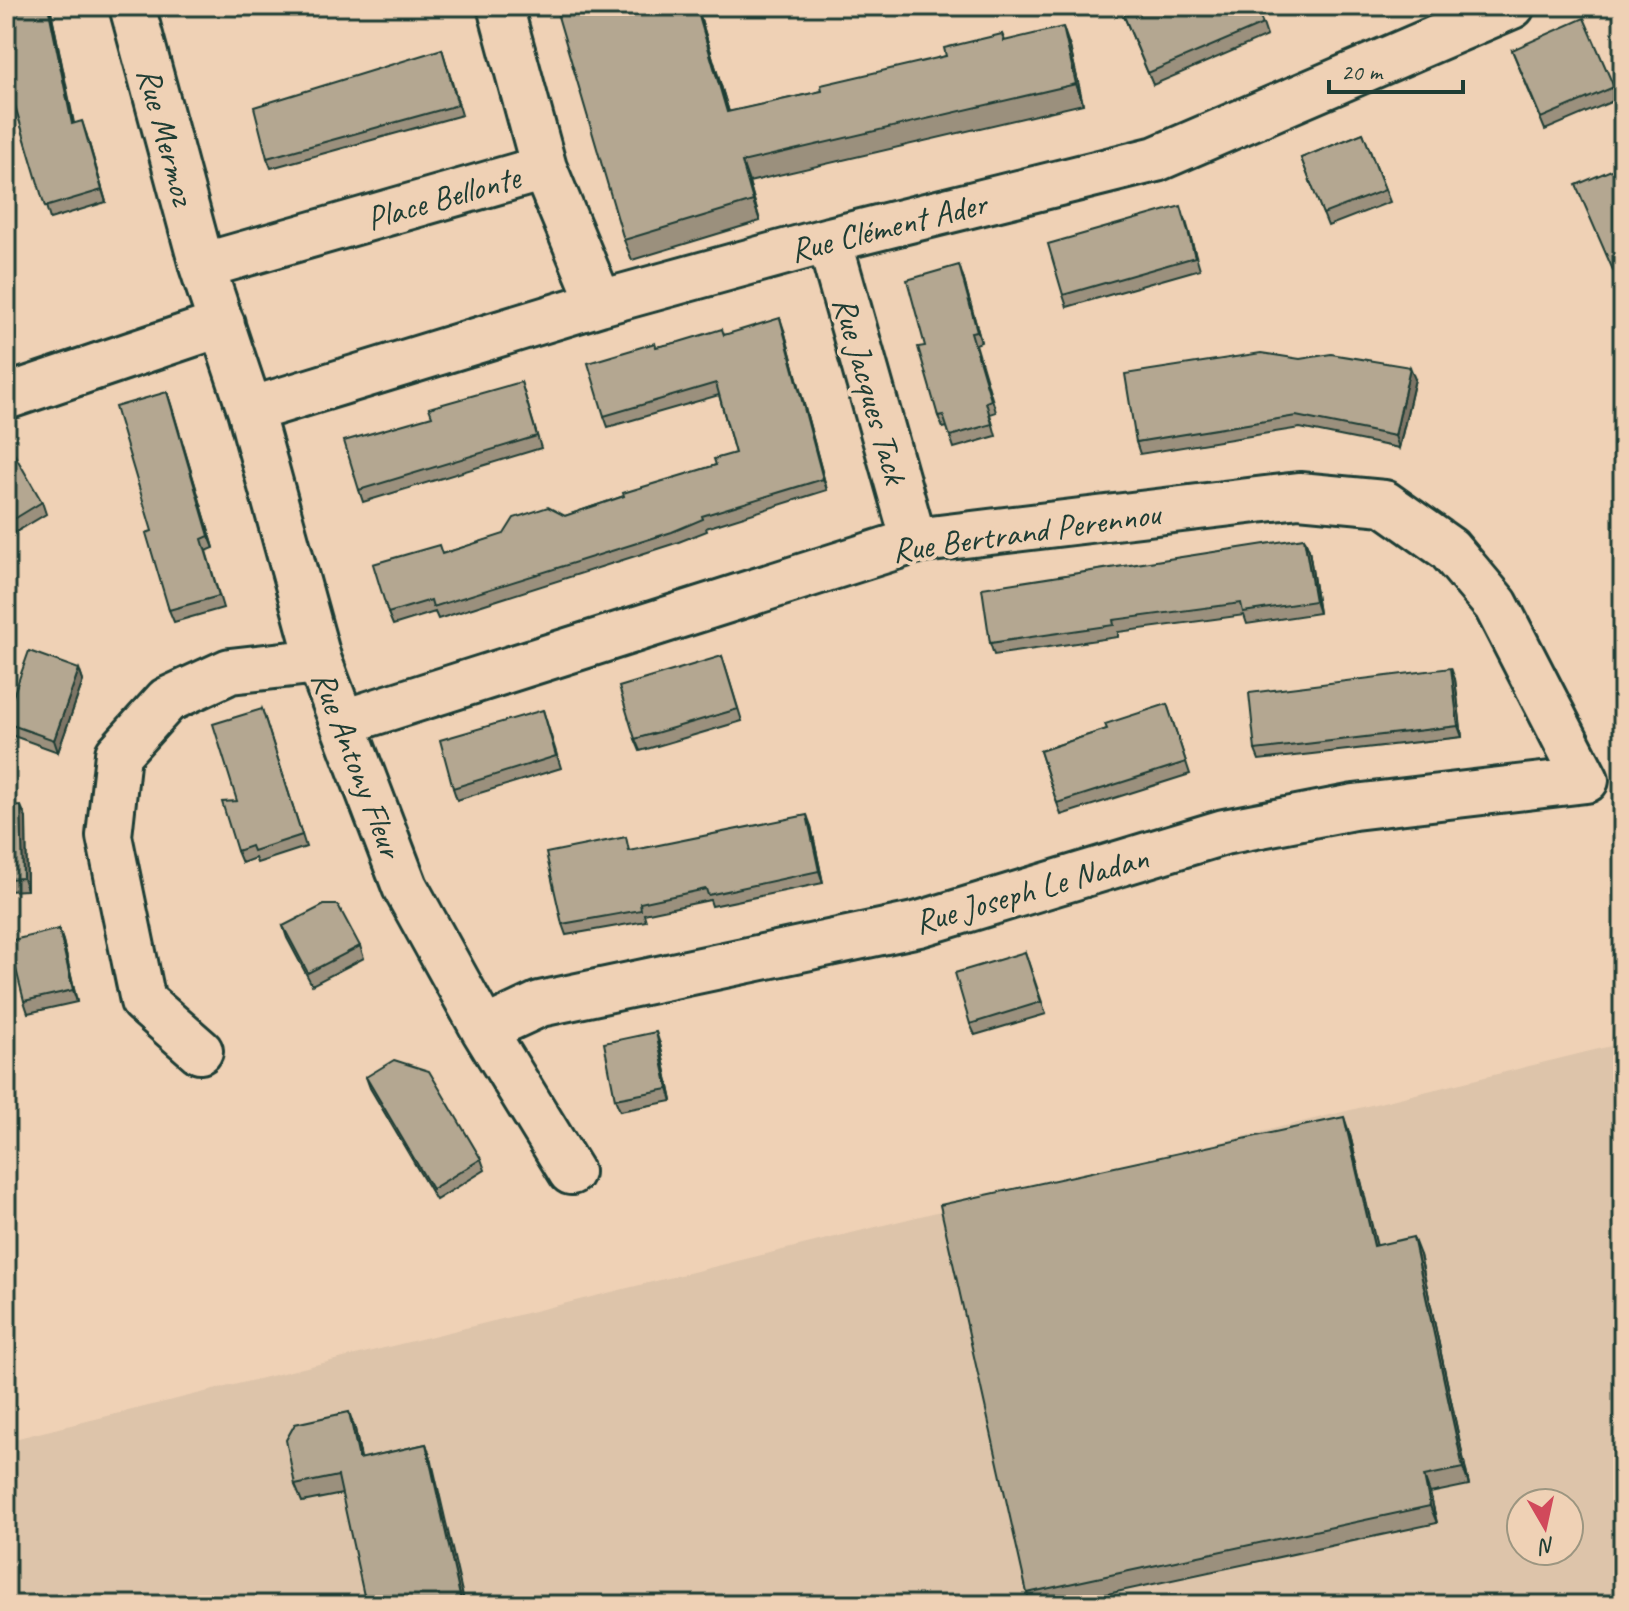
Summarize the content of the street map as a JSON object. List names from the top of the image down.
{
  "streets": {
    "street": [
      "Rue Mermoz",
      "Place Bellonte",
      "Rue Clément Ader",
      "Rue Jacques Tack",
      "Rue Bertrand Perennou",
      "Rue Antony Fleur",
      "Rue Joseph Le Nadan"
    ]
  },
  "crossings": [
    ["Rue Mermoz", "Place Bellonte"],
    ["Rue Mermoz", "Rue Antony Fleur"],
    ["Place Bellonte", "Rue Clément Ader"],
    ["Place Bellonte", "Rue Antony Fleur"],
    ["Rue Clément Ader", "Rue Jacques Tack"],
    ["Rue Clément Ader", "Rue Antony Fleur"],
    ["Rue Jacques Tack", "Rue Bertrand Perennou"],
    ["Rue Bertrand Perennou", "Rue Antony Fleur"],
    ["Rue Bertrand Perennou", "Rue Joseph Le Nadan"],
    ["Rue Antony Fleur", "Rue Joseph Le Nadan"]
  ],
  "scale_bar": "20 m",
  "north": "bottom"
}
